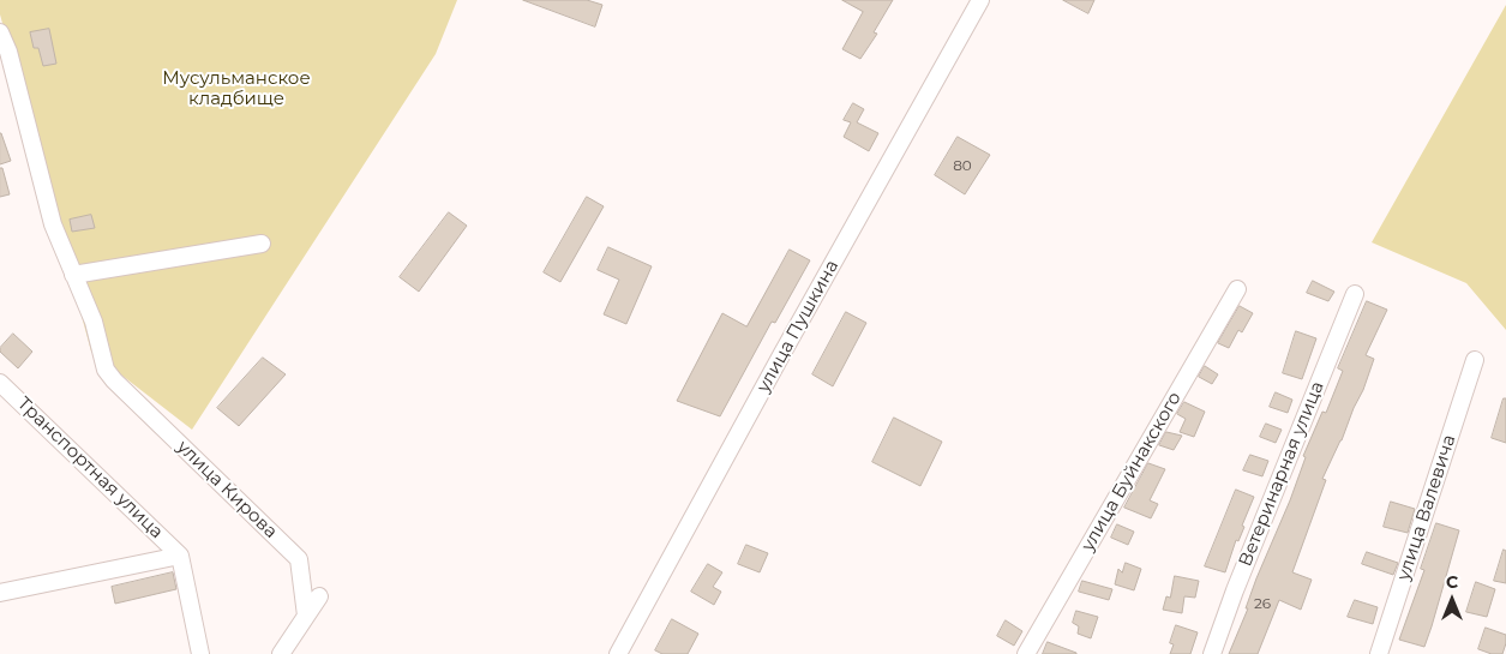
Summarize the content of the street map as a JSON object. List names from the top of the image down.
{
  "streets": {
    "street": [
      "улица Пушкина",
      "Транспортная улица",
      "улица Буйнакского",
      "Ветеринарная улица",
      "улица Кирова",
      "улица Валевича"
    ]
  },
  "parks": ["Мусульманское кладбище"],
  "house_numbers": ["80", "26"],
  "north": "top"
}
